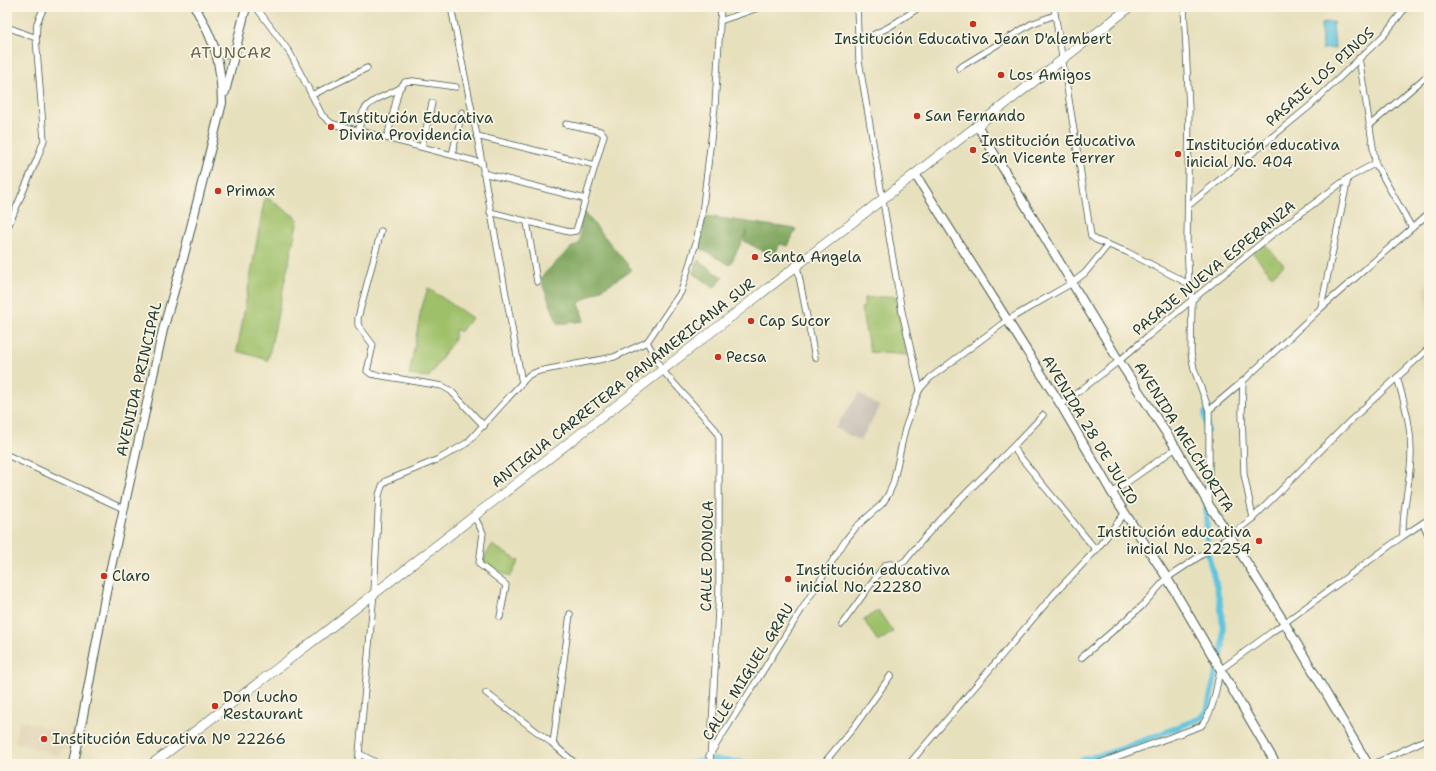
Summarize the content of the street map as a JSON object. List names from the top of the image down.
{
  "streets": {
    "highway": ["ANTIGUA CARRETERA PANAMERICANA SUR"],
    "main road": ["AVENIDA PRINCIPAL", "AVENIDA 28 DE JULIO", "AVENIDA MELCHORITA"],
    "street": [
      "PASAJE LOS PINOS",
      "PASAJE NUEVA ESPERANZA",
      "CALLE DONOLA",
      "CALLE MIGUEL GRAU"
    ]
  },
  "crossings": [
    ["PASAJE NUEVA ESPERANZA", "AVENIDA 28 DE JULIO"],
    ["PASAJE NUEVA ESPERANZA", "AVENIDA MELCHORITA"],
    ["ANTIGUA CARRETERA PANAMERICANA SUR", "AVENIDA 28 DE JULIO"],
    ["ANTIGUA CARRETERA PANAMERICANA SUR", "AVENIDA MELCHORITA"],
    ["ANTIGUA CARRETERA PANAMERICANA SUR", "CALLE DONOLA"],
    ["AVENIDA 28 DE JULIO", "CALLE MIGUEL GRAU"],
    ["AVENIDA MELCHORITA", "CALLE MIGUEL GRAU"],
    ["CALLE DONOLA", "CALLE MIGUEL GRAU"]
  ],
  "districts": ["ATUNCAR"],
  "places": [
    "Institución Educativa Jean D'alembert",
    "Los Amigos",
    "San Fernando",
    "Institución Educativa Divina Providencia",
    "Institución Educativa San Vicente Ferrer",
    "Institución educativa inicial No. 404",
    "Primax",
    "Santa Angela",
    "Cap Sucor",
    "Pecsa",
    "Institución educativa inicial No. 22254",
    "Claro",
    "Institución educativa inicial No. 22280",
    "Don Lucho Restaurant",
    "Institución Educativa Nº 22266"
  ]
}
